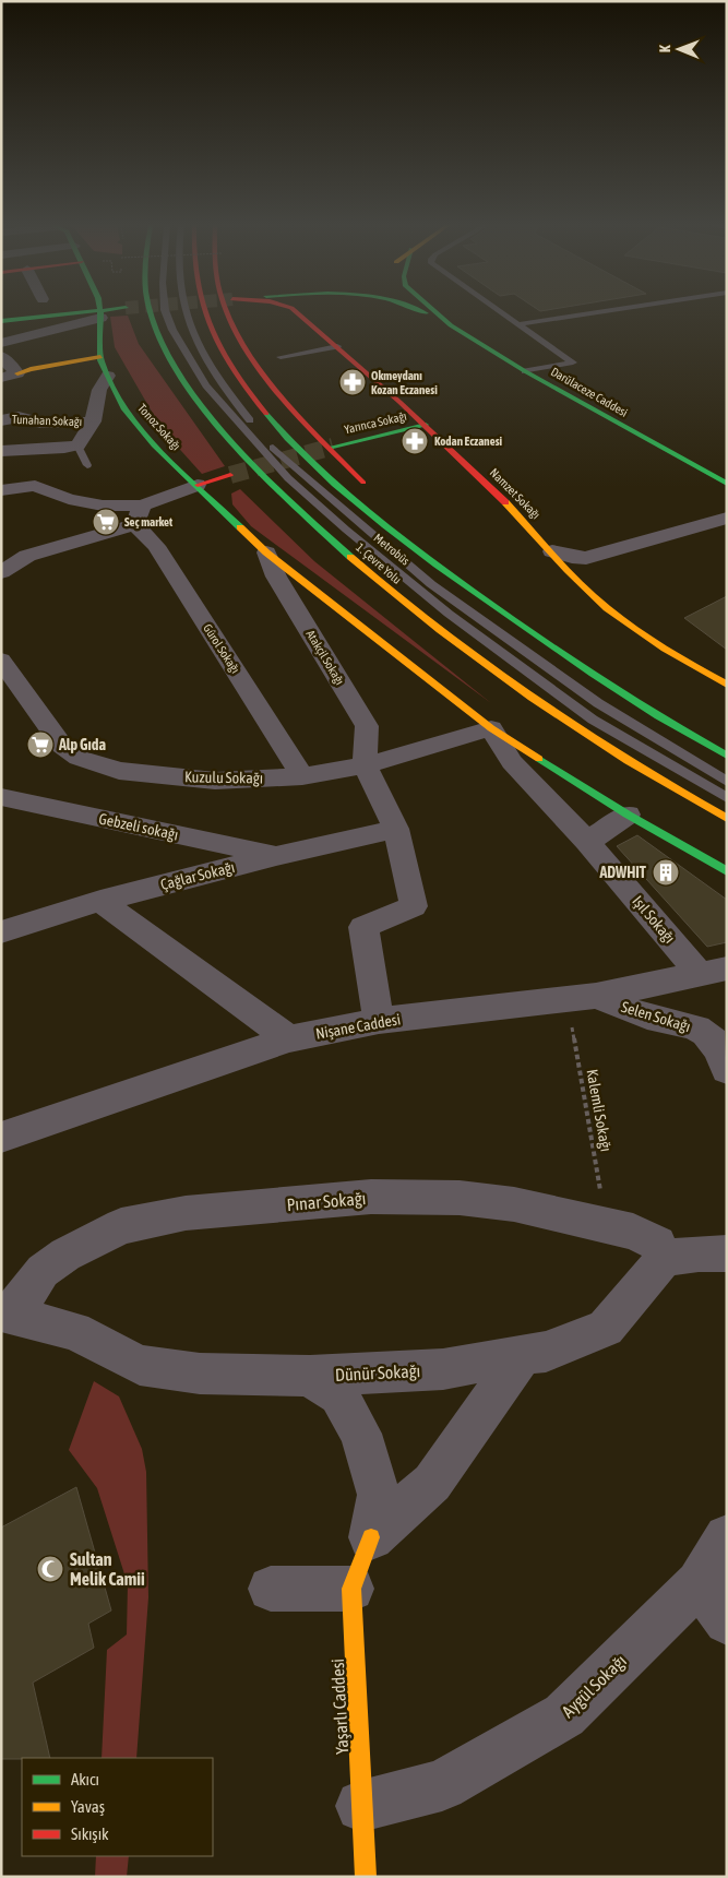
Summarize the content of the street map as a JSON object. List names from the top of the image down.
{
  "streets": {
    "main road": [
      "Darülaceze Caddesi",
      "Yarınca Sokağı",
      "Tonoz Sokağı",
      "Namzet Sokağı",
      "1. Çevre Yolu",
      "Yaşarlı Caddesi"
    ],
    "street": [
      "Tunahan Sokağı",
      "Gürol Sokağı",
      "Atakçil Sokağı",
      "Kuzulu Sokağı",
      "Gebzeli sokağı",
      "Çağlar Sokağı",
      "Işıl Sokağı",
      "Selen Sokağı",
      "Nişane Caddesi",
      "Pınar Sokağı",
      "Dünür Sokağı",
      "Aygül Sokağı"
    ],
    "lane": ["Metrobüs"],
    "path": ["Kalemli Sokağı"]
  },
  "crossings": [
    ["Yarınca Sokağı", "Namzet Sokağı"],
    ["Tonoz Sokağı", "Atakçil Sokağı"],
    ["Tonoz Sokağı", "Kuzulu Sokağı"],
    ["Tonoz Sokağı", "Işıl Sokağı"],
    ["Gürol Sokağı", "Kuzulu Sokağı"],
    ["Atakçil Sokağı", "Kuzulu Sokağı"],
    ["Kuzulu Sokağı", "Işıl Sokağı"],
    ["Gebzeli sokağı", "Çağlar Sokağı"],
    ["Işıl Sokağı", "Nişane Caddesi"],
    ["Selen Sokağı", "Nişane Caddesi"],
    ["Selen Sokağı", "Kalemli Sokağı"],
    ["Nişane Caddesi", "Kalemli Sokağı"],
    ["Kalemli Sokağı", "Pınar Sokağı"],
    ["Pınar Sokağı", "Dünür Sokağı"],
    ["Aygül Sokağı", "Yaşarlı Caddesi"]
  ],
  "places": {
    "pharmacy": ["Okmeydanı Kozan Eczanesi", "Kodan Eczanesi"],
    "supermarket": ["Seç market", "Alp Gıda"],
    "building": ["ADWHIT"],
    "mosque": ["Sultan Melik Camii"]
  },
  "legend": ["Akıcı", "Yavaş", "Sıkışık"],
  "north": "left"
}
